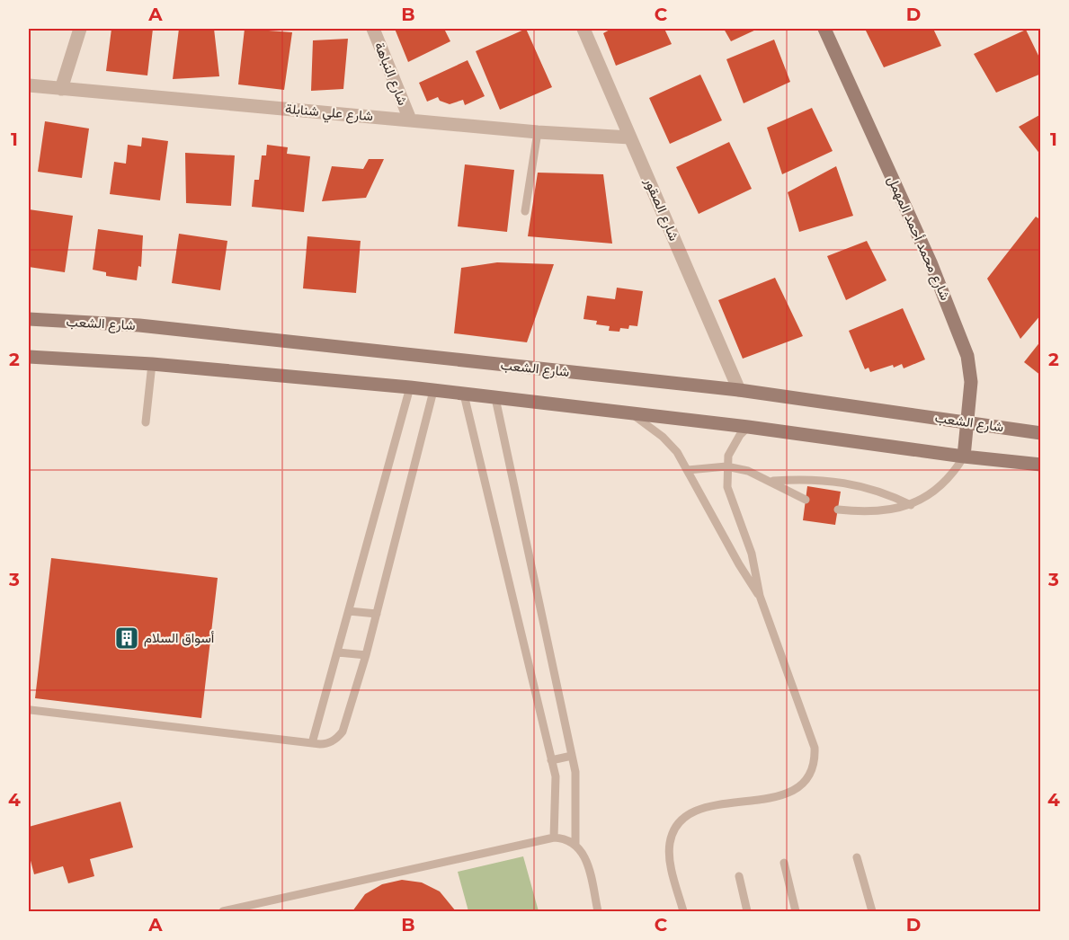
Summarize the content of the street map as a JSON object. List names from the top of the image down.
{
  "streets": {
    "street": [
      "شارع النباهة",
      "شارع علي شنابلة",
      "شارع الصقور",
      "شارع محمد أحمد المهمل",
      "شارع الشعب"
    ]
  },
  "crossings": [
    ["شارع النباهة", "شارع علي شنابلة"],
    ["شارع علي شنابلة", "شارع الصقور"],
    ["شارع الصقور", "شارع الشعب"],
    ["شارع محمد أحمد المهمل", "شارع الشعب"]
  ],
  "places": {
    "building": ["أسواق السلام"]
  },
  "grid": {
    "columns": [
      "A",
      "B",
      "C",
      "D"
    ],
    "rows": [
      "1",
      "2",
      "3",
      "4"
    ]
  }
}
